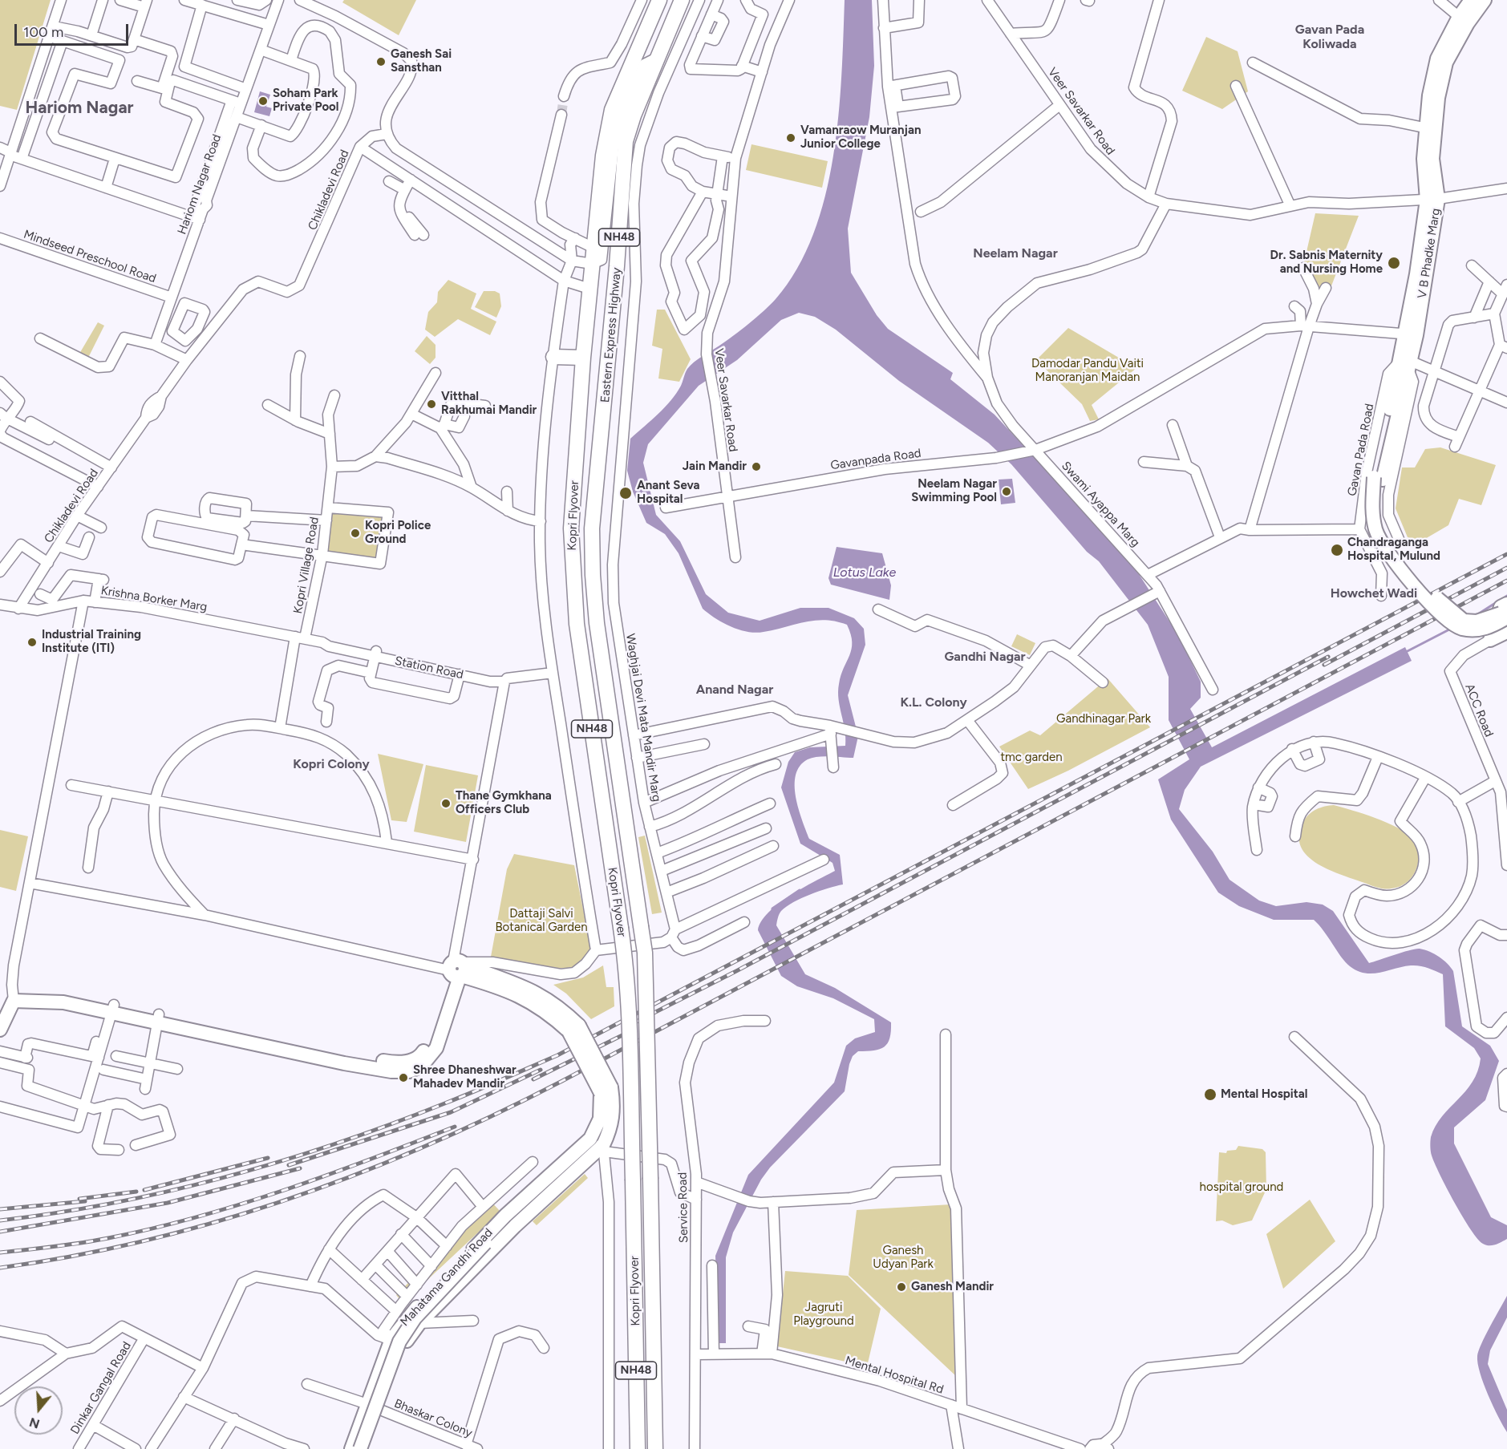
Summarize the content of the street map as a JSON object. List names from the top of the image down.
{
  "streets": {
    "highway": ["NH48", "Eastern Express Highway", "Kopri Flyover"],
    "main road": ["V B Phadke Marg", "Mahatama Gandhi Road"],
    "street": [
      "Veer Savarkar Road",
      "Hariom Nagar Road",
      "Chikladevi Road",
      "Mindseed Preschool Road",
      "Gavan Pada Road",
      "Gavanpada Road",
      "Swami Ayappa Marg",
      "Kopri Village Road",
      "Krishna Borker Marg",
      "Station Road",
      "ACC Road",
      "Waghjai Devi Mata Mandir Marg",
      "Service Road",
      "Mental Hospital Rd",
      "Dinkar Gangal Road",
      "Bhaskar Colony"
    ]
  },
  "crossings": [
    ["Veer Savarkar Road", "V B Phadke Marg"],
    ["Veer Savarkar Road", "Gavanpada Road"],
    ["Hariom Nagar Road", "Mindseed Preschool Road"],
    ["Chikladevi Road", "NH48"],
    ["Chikladevi Road", "Krishna Borker Marg"],
    ["NH48", "Kopri Flyover"],
    ["V B Phadke Marg", "Gavan Pada Road"],
    ["V B Phadke Marg", "Gavanpada Road"],
    ["Eastern Express Highway", "Kopri Flyover"],
    ["Eastern Express Highway", "Waghjai Devi Mata Mandir Marg"],
    ["Gavanpada Road", "Swami Ayappa Marg"],
    ["Kopri Village Road", "Krishna Borker Marg"],
    ["Kopri Village Road", "Station Road"],
    ["Krishna Borker Marg", "Station Road"],
    ["Service Road", "Mental Hospital Rd"],
    ["Mahatama Gandhi Road", "Bhaskar Colony"]
  ],
  "districts": [
    "Gavan Pada Koliwada",
    "Hariom Nagar",
    "Neelam Nagar",
    "Howchet Wadi",
    "Gandhi Nagar",
    "Anand Nagar",
    "K.L. Colony",
    "Kopri Colony"
  ],
  "water": ["Lotus Lake"],
  "parks": [
    "Damodar Pandu Vaiti Manoranjan Maidan",
    "Gandhinagar Park",
    "tmc garden",
    "Dattaji Salvi Botanical Garden",
    "hospital ground",
    "Ganesh Udyan Park",
    "Jagruti Playground"
  ],
  "places": [
    "Ganesh Sai Sansthan",
    "Soham Park Private Pool",
    "Vamanraow Muranjan Junior College",
    "Dr. Sabnis Maternity and Nursing Home",
    "Vitthal Rakhumai Mandir",
    "Jain Mandir",
    "Neelam Nagar Swimming Pool",
    "Anant Seva Hospital",
    "Kopri Police Ground",
    "Chandraganga Hospital, Mulund",
    "Industrial Training Institute (ITI)",
    "Thane Gymkhana Officers Club",
    "Shree Dhaneshwar Mahadev Mandir",
    "Mental Hospital",
    "Ganesh Mandir"
  ],
  "scale_bar": "100 m",
  "north": "bottom"
}
